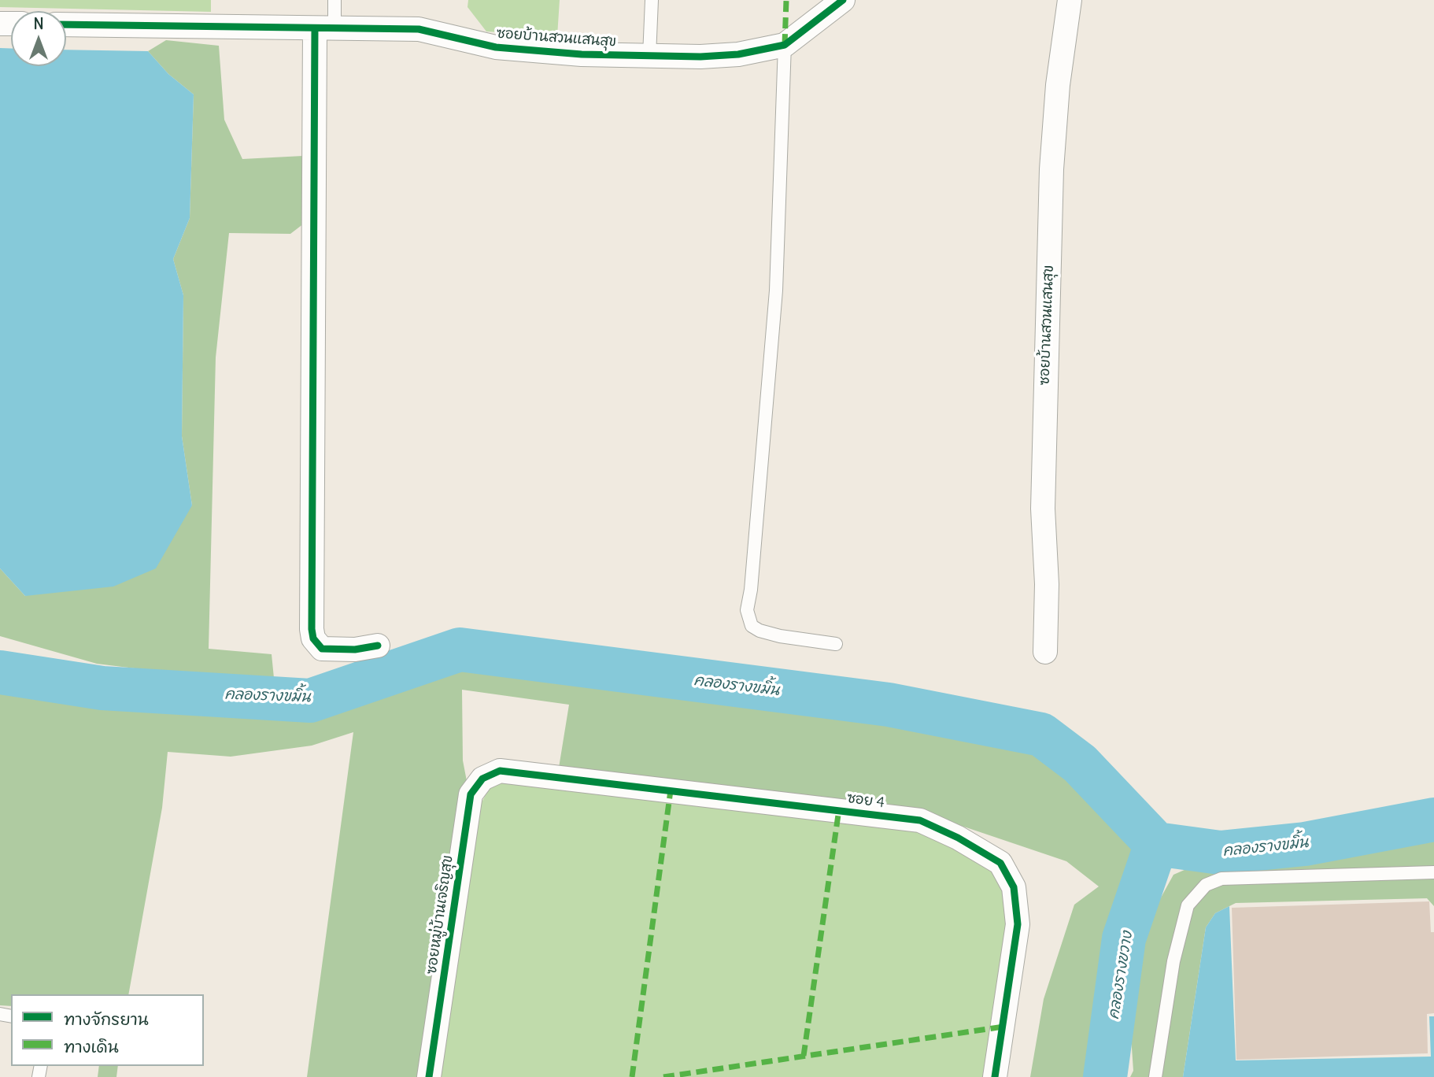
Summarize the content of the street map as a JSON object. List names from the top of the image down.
{
  "streets": {
    "street": ["ซอยบ้านสวนแสนสุข", "ซอย 4", "ซอยหมู่บ้านเจริญสุข"]
  },
  "crossings": [
    ["ซอย 4", "ซอยหมู่บ้านเจริญสุข"]
  ],
  "water": ["คลองรางขมิ้น", "คลองรางขวาง"],
  "legend": ["ทางจักรยาน", "ทางเดิน"],
  "north": "top"
}
